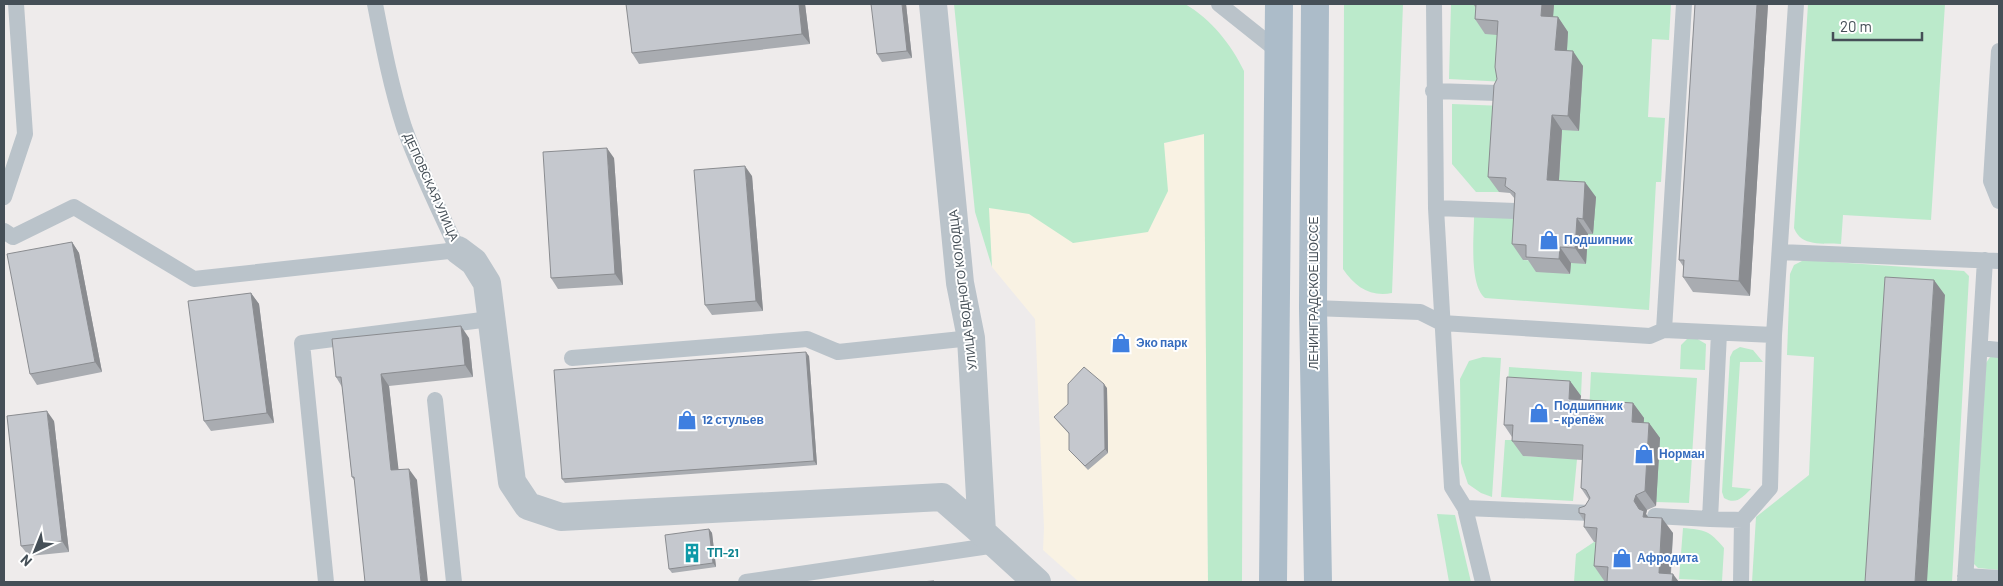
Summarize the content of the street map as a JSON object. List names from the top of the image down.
{
  "streets": {
    "main road": ["ЛЕНИНГРАДСКОЕ ШОССЕ"],
    "street": ["ДЕПОВСКАЯ УЛИЦА", "УЛИЦА ВОДНОГО КОЛОДЦА"]
  },
  "crossings": [
    ["ДЕПОВСКАЯ УЛИЦА", "УЛИЦА ВОДНОГО КОЛОДЦА"]
  ],
  "places": {
    "shop": [
      "Подшипник",
      "Эко парк",
      "Подшипник - крепёж",
      "12 стульев",
      "Норман",
      "Афродита"
    ],
    "building": ["ТП-21"]
  },
  "scale_bar": "20 m",
  "north": "bottom left"
}
